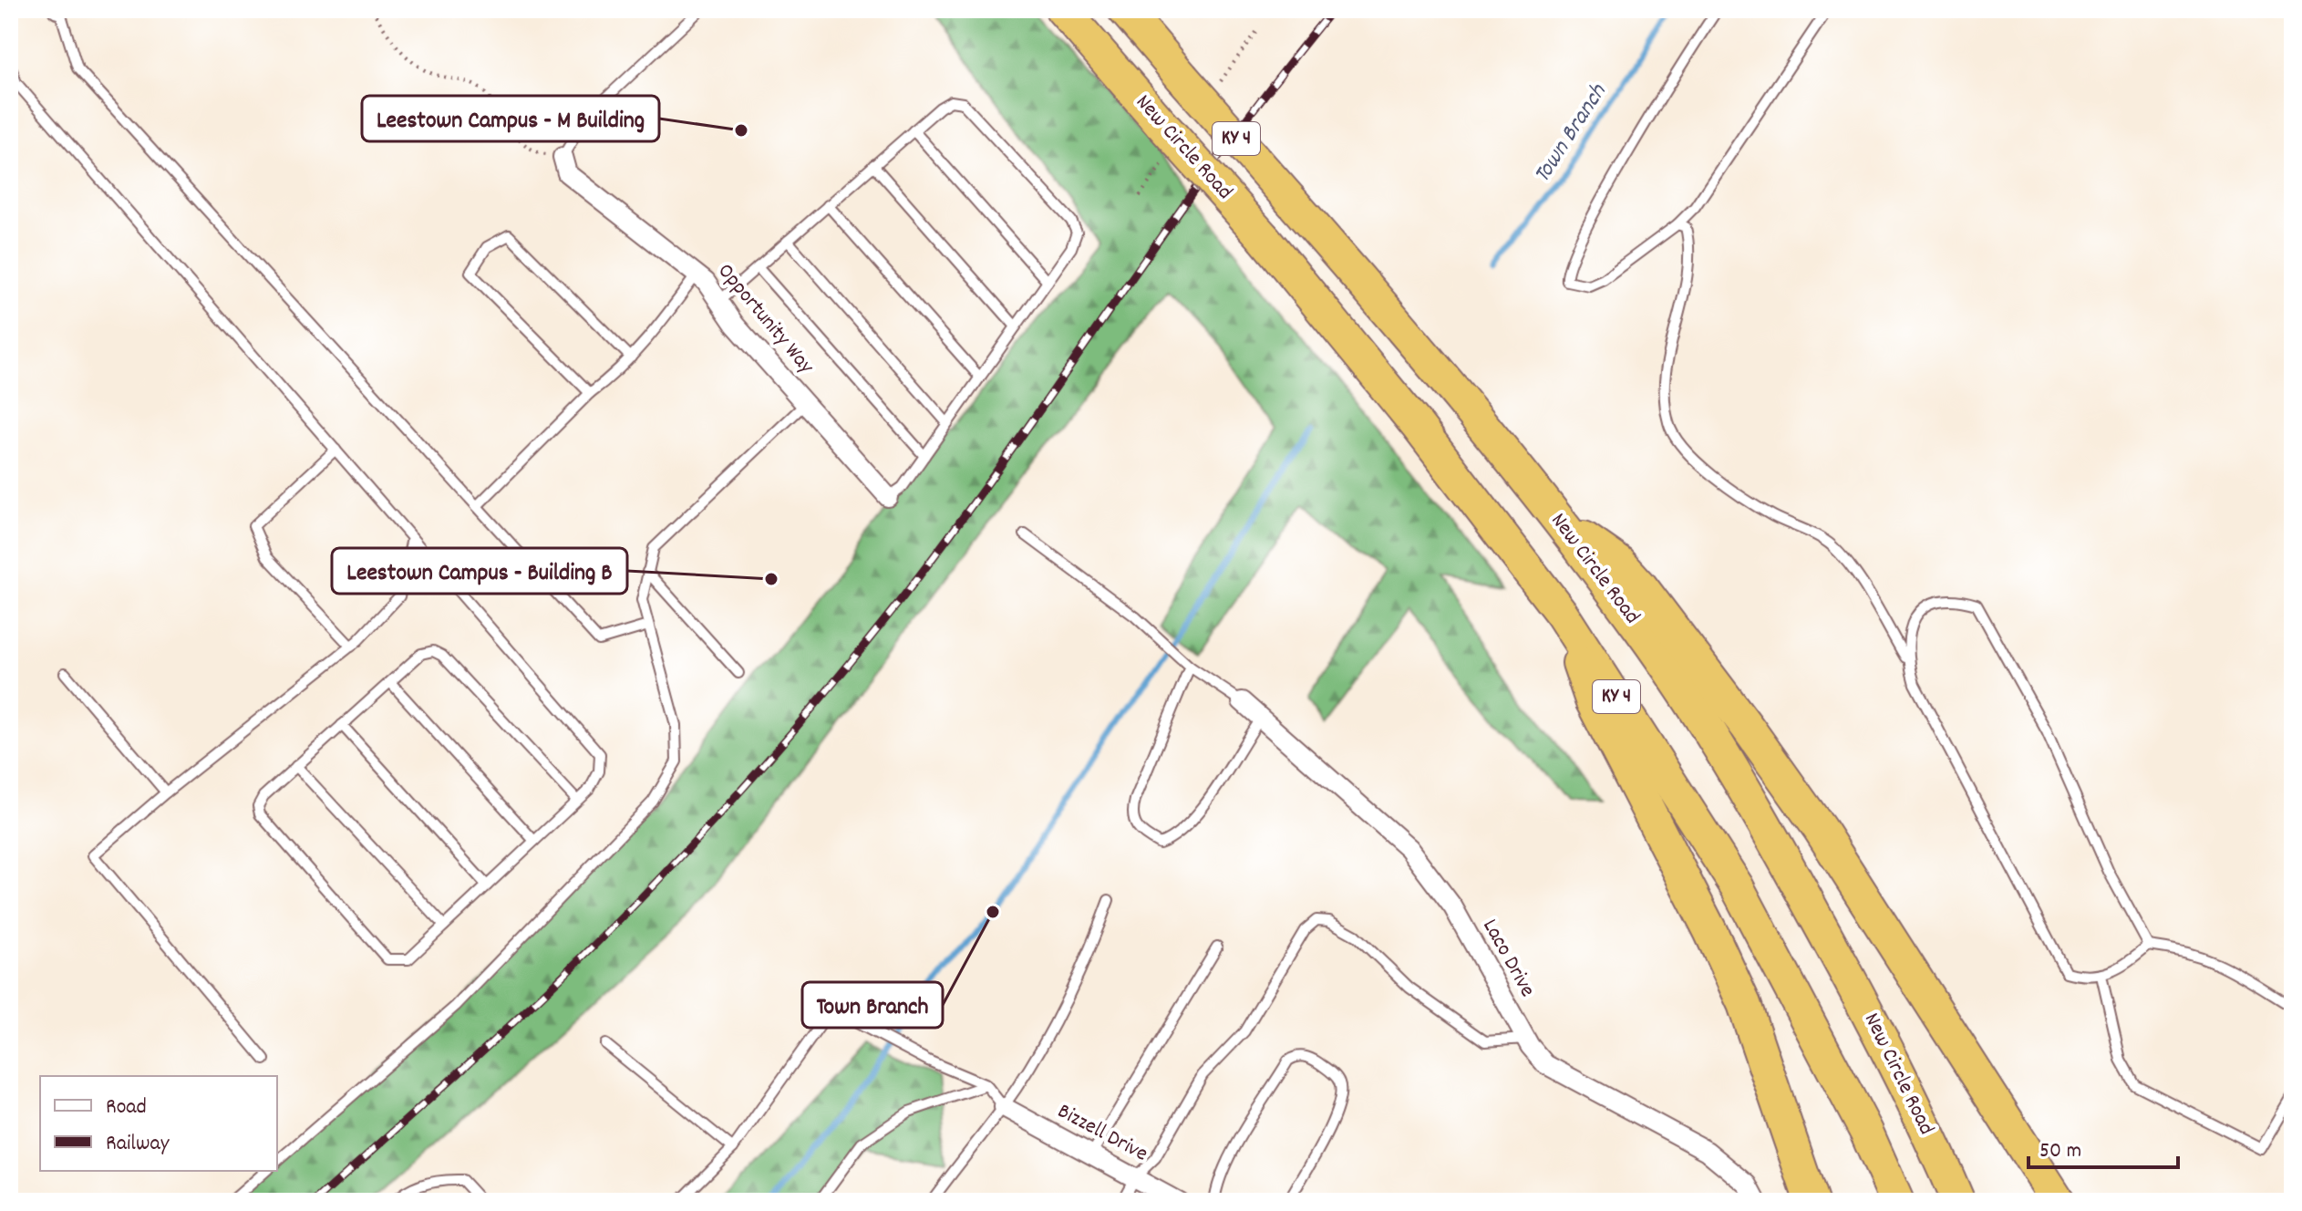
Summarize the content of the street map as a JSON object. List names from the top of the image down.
{
  "streets": {
    "highway": ["KY 4", "New Circle Road"],
    "street": ["Opportunity Way", "Laco Drive", "Bizzell Drive"]
  },
  "water": ["Town Branch"],
  "places": ["Leestown Campus - M Building", "Leestown Campus - Building B", "Town Branch"],
  "legend": ["Road", "Railway"],
  "scale_bar": "50 m"
}
